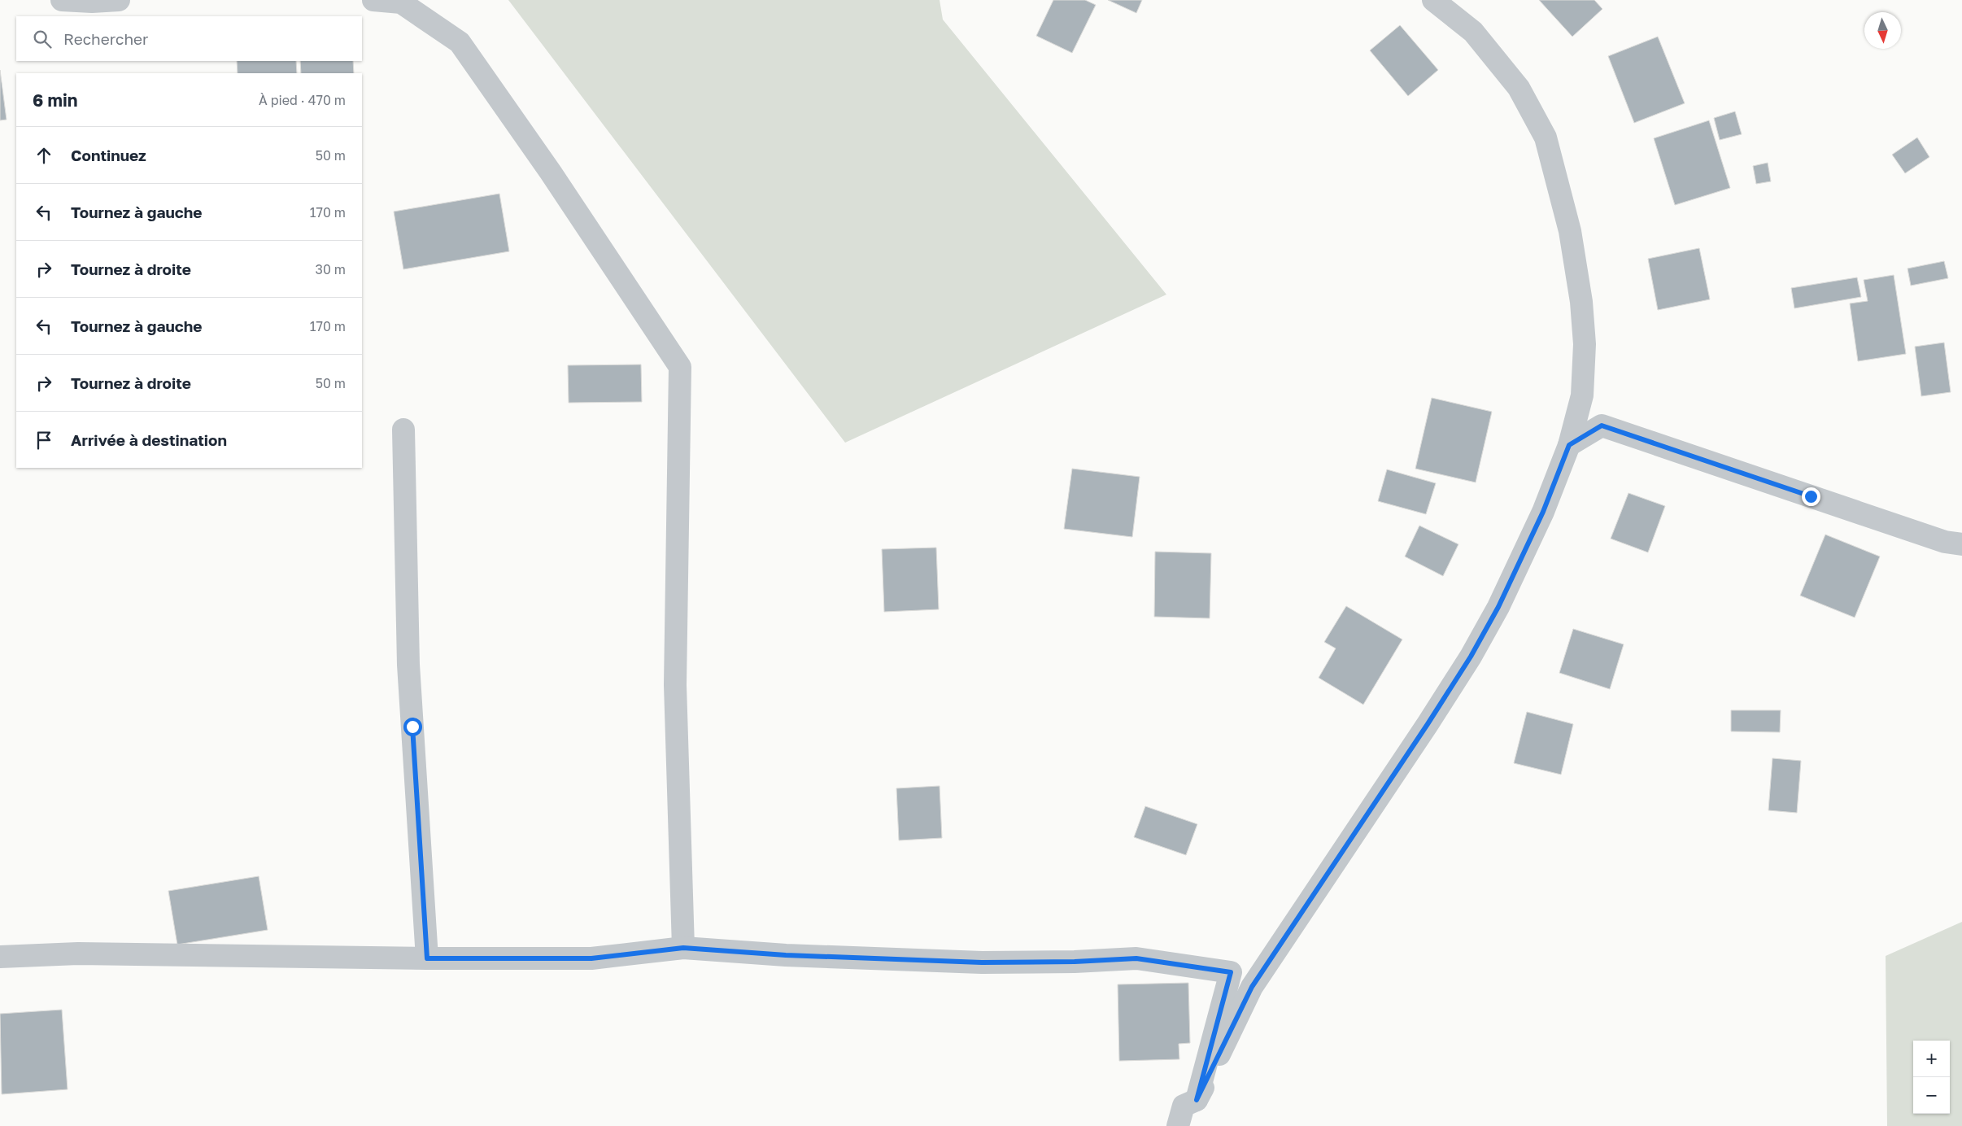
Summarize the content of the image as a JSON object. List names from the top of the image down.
{
  "north": "bottom",
  "page": {
    "search": "Rechercher",
    "heading": ["6 min", "À pied · 470 m"],
    "list": [
      ["Continuez", "50 m"],
      ["Tournez à gauche", "170 m"],
      ["Tournez à droite", "30 m"],
      ["Tournez à gauche", "170 m"],
      ["Tournez à droite", "50 m"],
      "Arrivée à destination"
    ],
    "map_buttons": ["+", "−"]
  }
}
